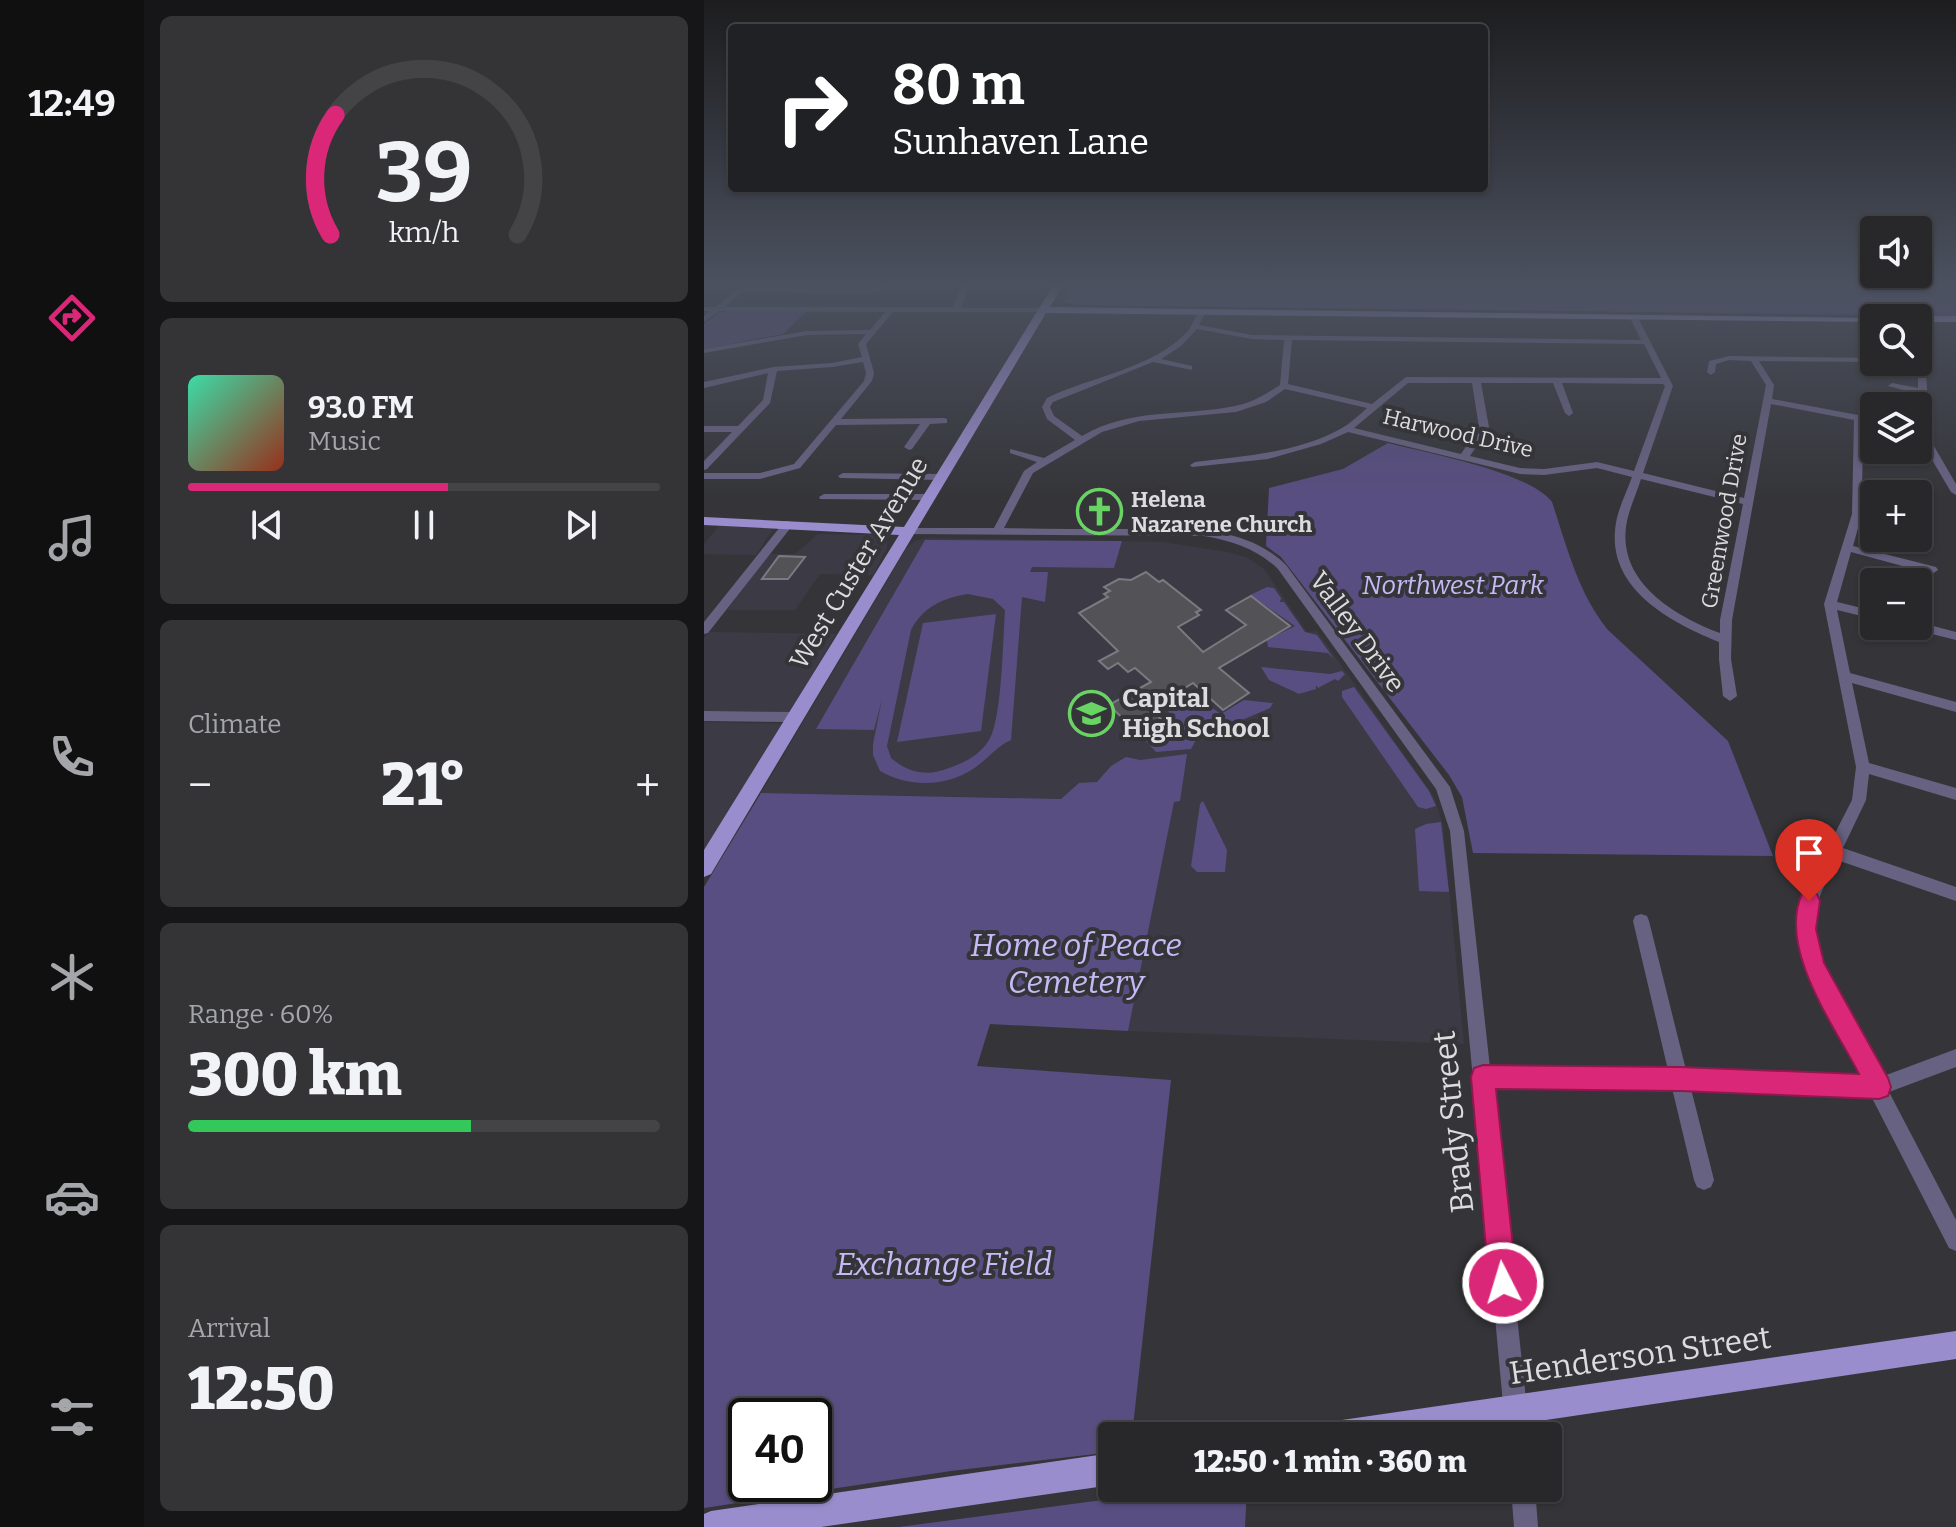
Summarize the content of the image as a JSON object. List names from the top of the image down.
{
  "streets": {
    "main road": ["West Custer Avenue", "Henderson Street"],
    "street": [
      "Harwood Drive",
      "Greenwood Drive",
      "Valley Drive",
      "Brady Street"
    ]
  },
  "crossings": [
    ["Harwood Drive", "Greenwood Drive"],
    ["West Custer Avenue", "Valley Drive"],
    ["Valley Drive", "Brady Street"]
  ],
  "parks": ["Northwest Park", "Home of Peace Cemetery", "Exchange Field"],
  "places": {
    "church": ["Helena Nazarene Church"],
    "school or university": ["Capital High School"]
  },
  "page": {
    "tabs": "12:49",
    "turn": ["80 m", "Sunhaven Lane"],
    "map_buttons": ["+", "−"],
    "song": ["93.0 FM", "Music"],
    "tile": [
      "Climate",
      ["Range · 60%", "300 km"],
      ["Arrival", "12:50"]
    ],
    "heat": ["−", "21°", "+"],
    "limit": "40",
    "trip": "12:50 · 1 min · 360 m",
    "gauge": ["39", "km/h"]
  }
}
